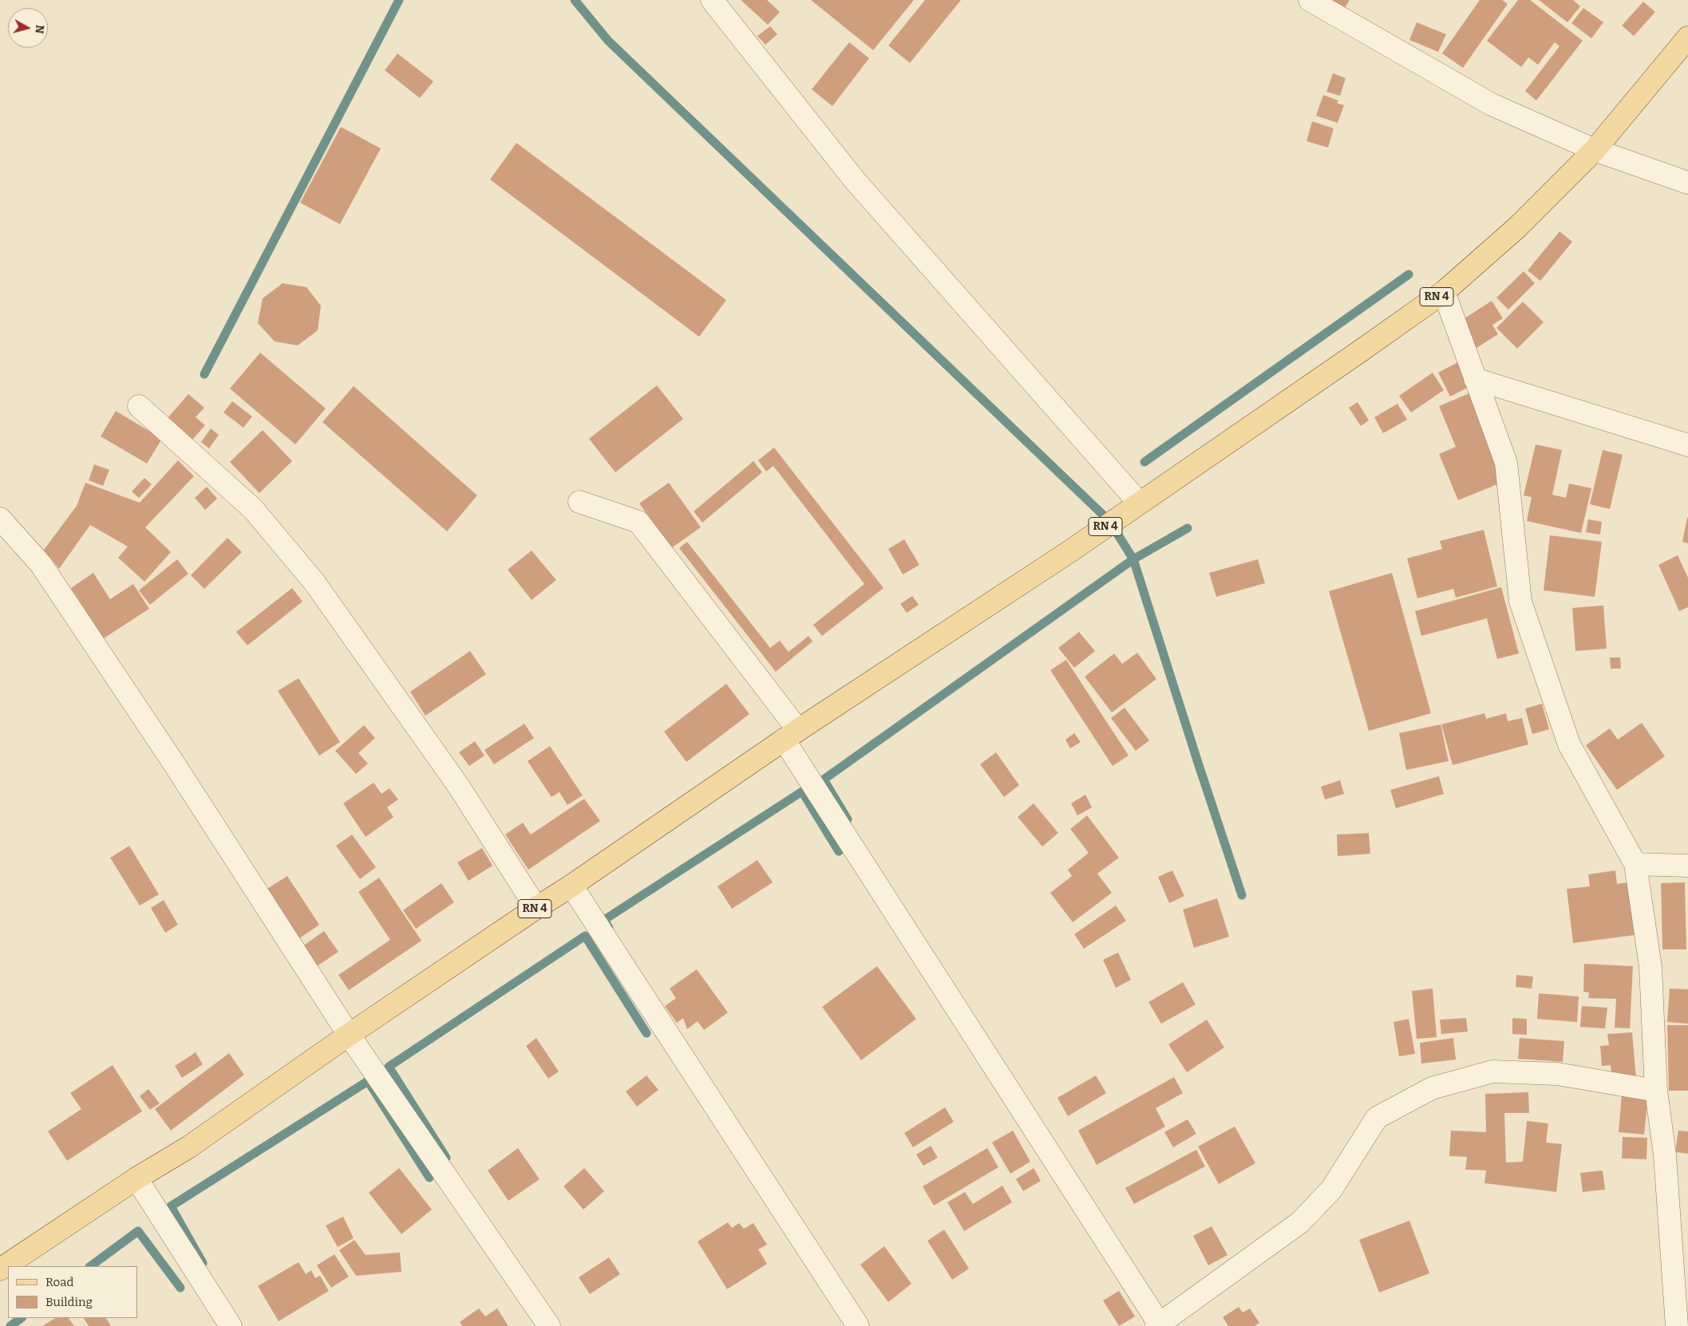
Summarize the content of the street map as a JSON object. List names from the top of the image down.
{
  "streets": {
    "main road": ["RN 4"]
  },
  "legend": ["Road", "Building"],
  "north": "right"
}
